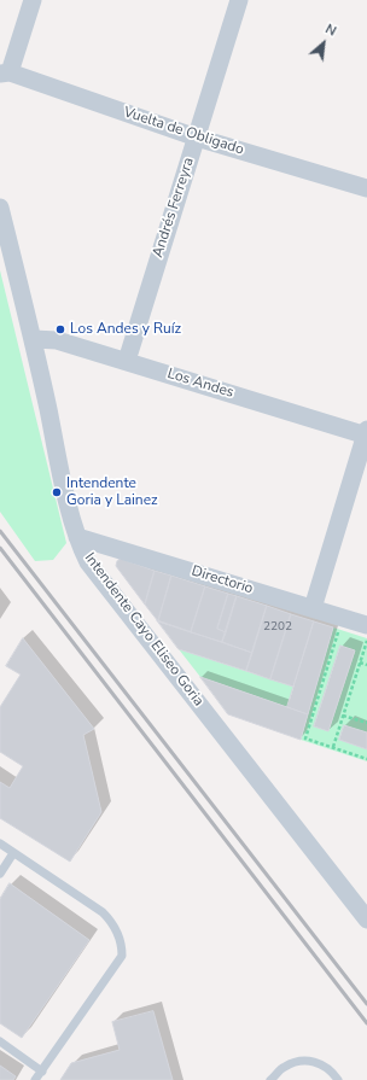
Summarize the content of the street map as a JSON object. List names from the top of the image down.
{
  "streets": {
    "street": [
      "Vuelta de Obligado",
      "Andrés Ferreyra",
      "Los Andes",
      "Directorio",
      "Intendente Cayo Eliseo Goria"
    ]
  },
  "crossings": [
    ["Vuelta de Obligado", "Andrés Ferreyra"],
    ["Andrés Ferreyra", "Los Andes"],
    ["Los Andes", "Intendente Cayo Eliseo Goria"],
    ["Directorio", "Intendente Cayo Eliseo Goria"]
  ],
  "places": ["Los Andes y Ruíz", "Intendente Goria y Lainez"],
  "house_numbers": ["2202"],
  "north": "top right"
}
